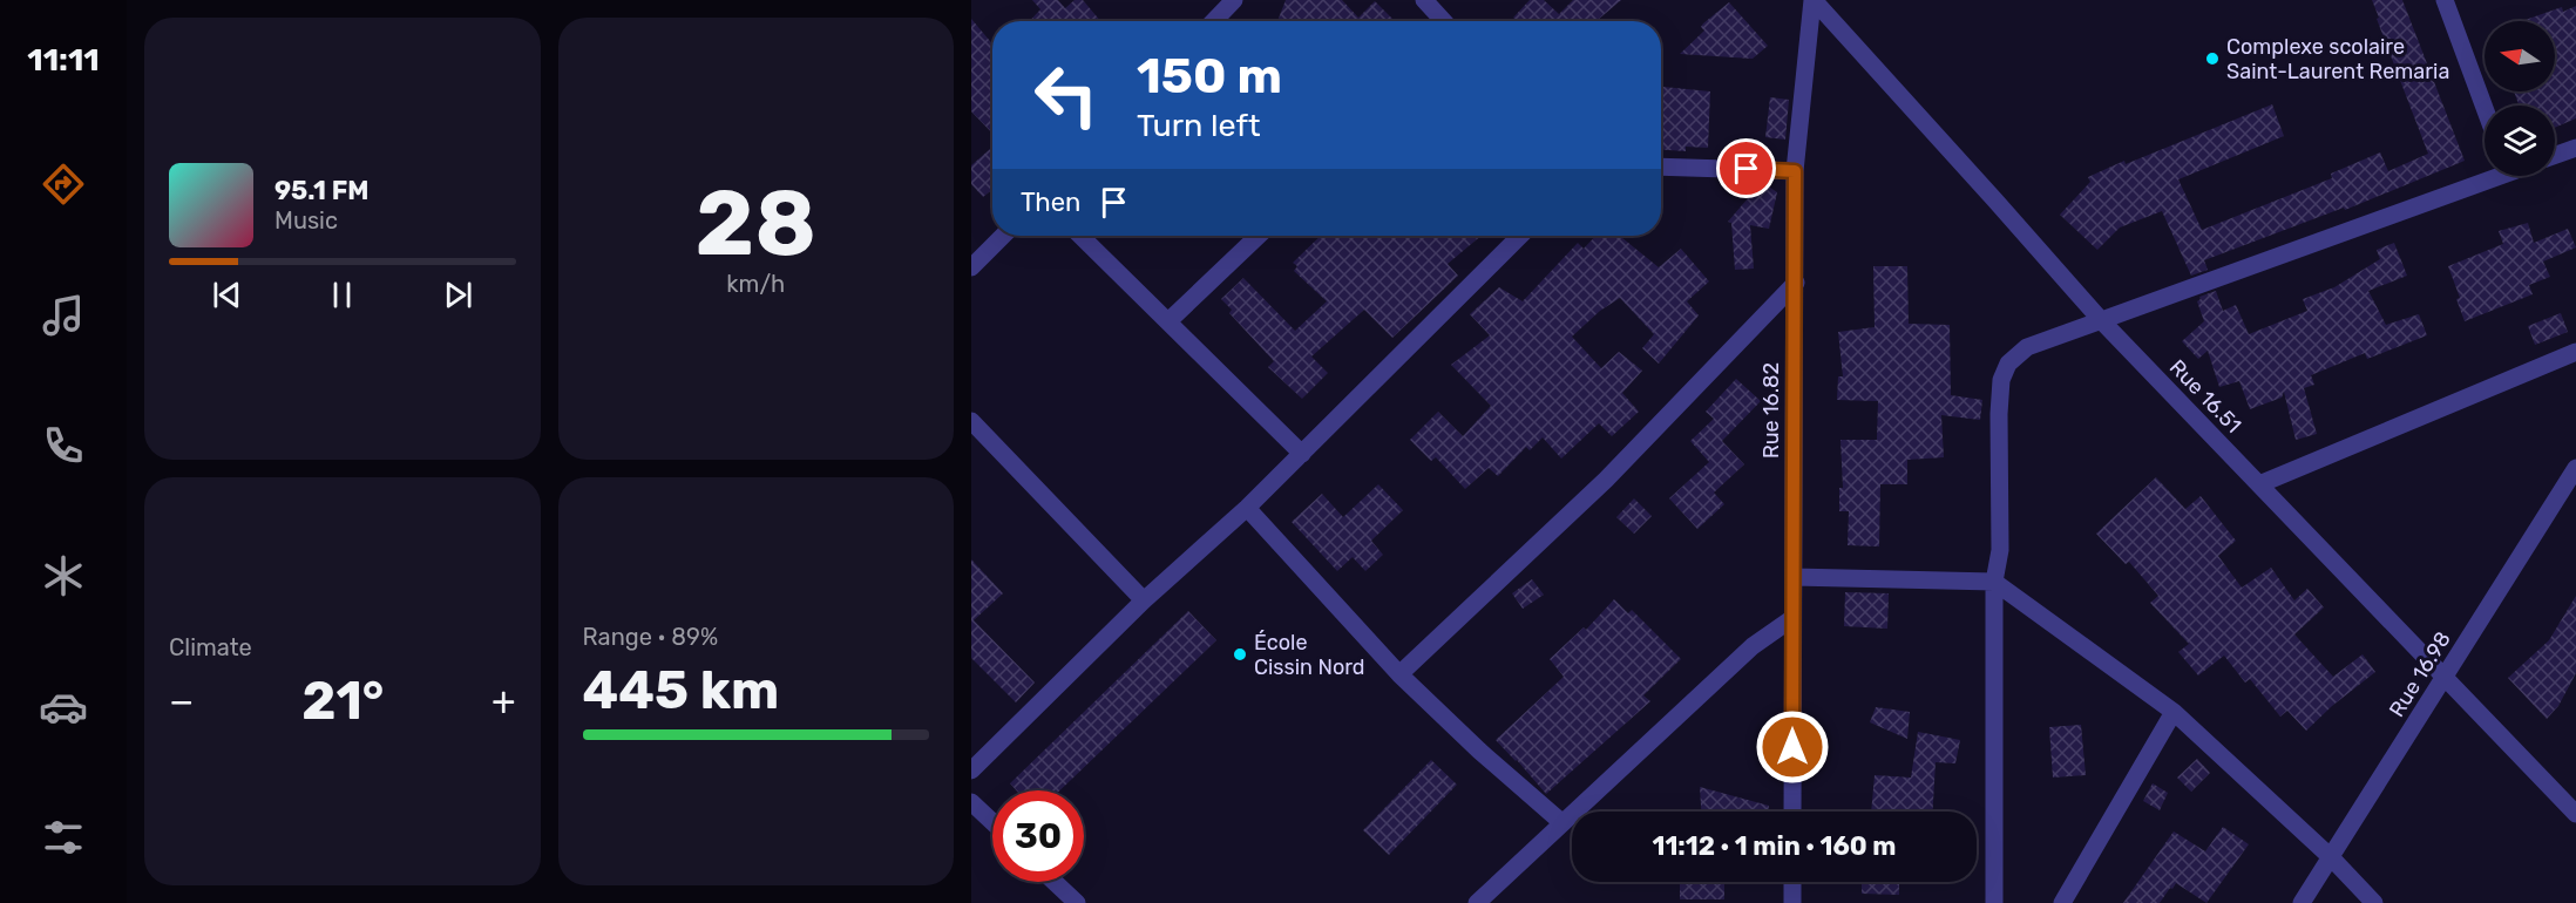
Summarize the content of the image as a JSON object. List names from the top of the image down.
{
  "streets": {
    "street": ["Rue 16.51", "Rue 16.82", "Rue 16.98"]
  },
  "crossings": [
    ["Rue 16.51", "Rue 16.82"],
    ["Rue 16.51", "Rue 16.98"]
  ],
  "places": ["Complexe scolaire Saint-Laurent Remaria", "École Cissin Nord"],
  "north": "left",
  "page": {
    "tabs": "11:11",
    "tile": [
      ["28", "km/h"],
      "Climate",
      ["Range · 89%", "445 km"]
    ],
    "turn": ["150 m", "Turn left"],
    "song": ["95.1 FM", "Music"],
    "then": "Then",
    "heat": ["−", "21°", "+"],
    "limit": "30",
    "trip": "11:12 · 1 min · 160 m"
  }
}
